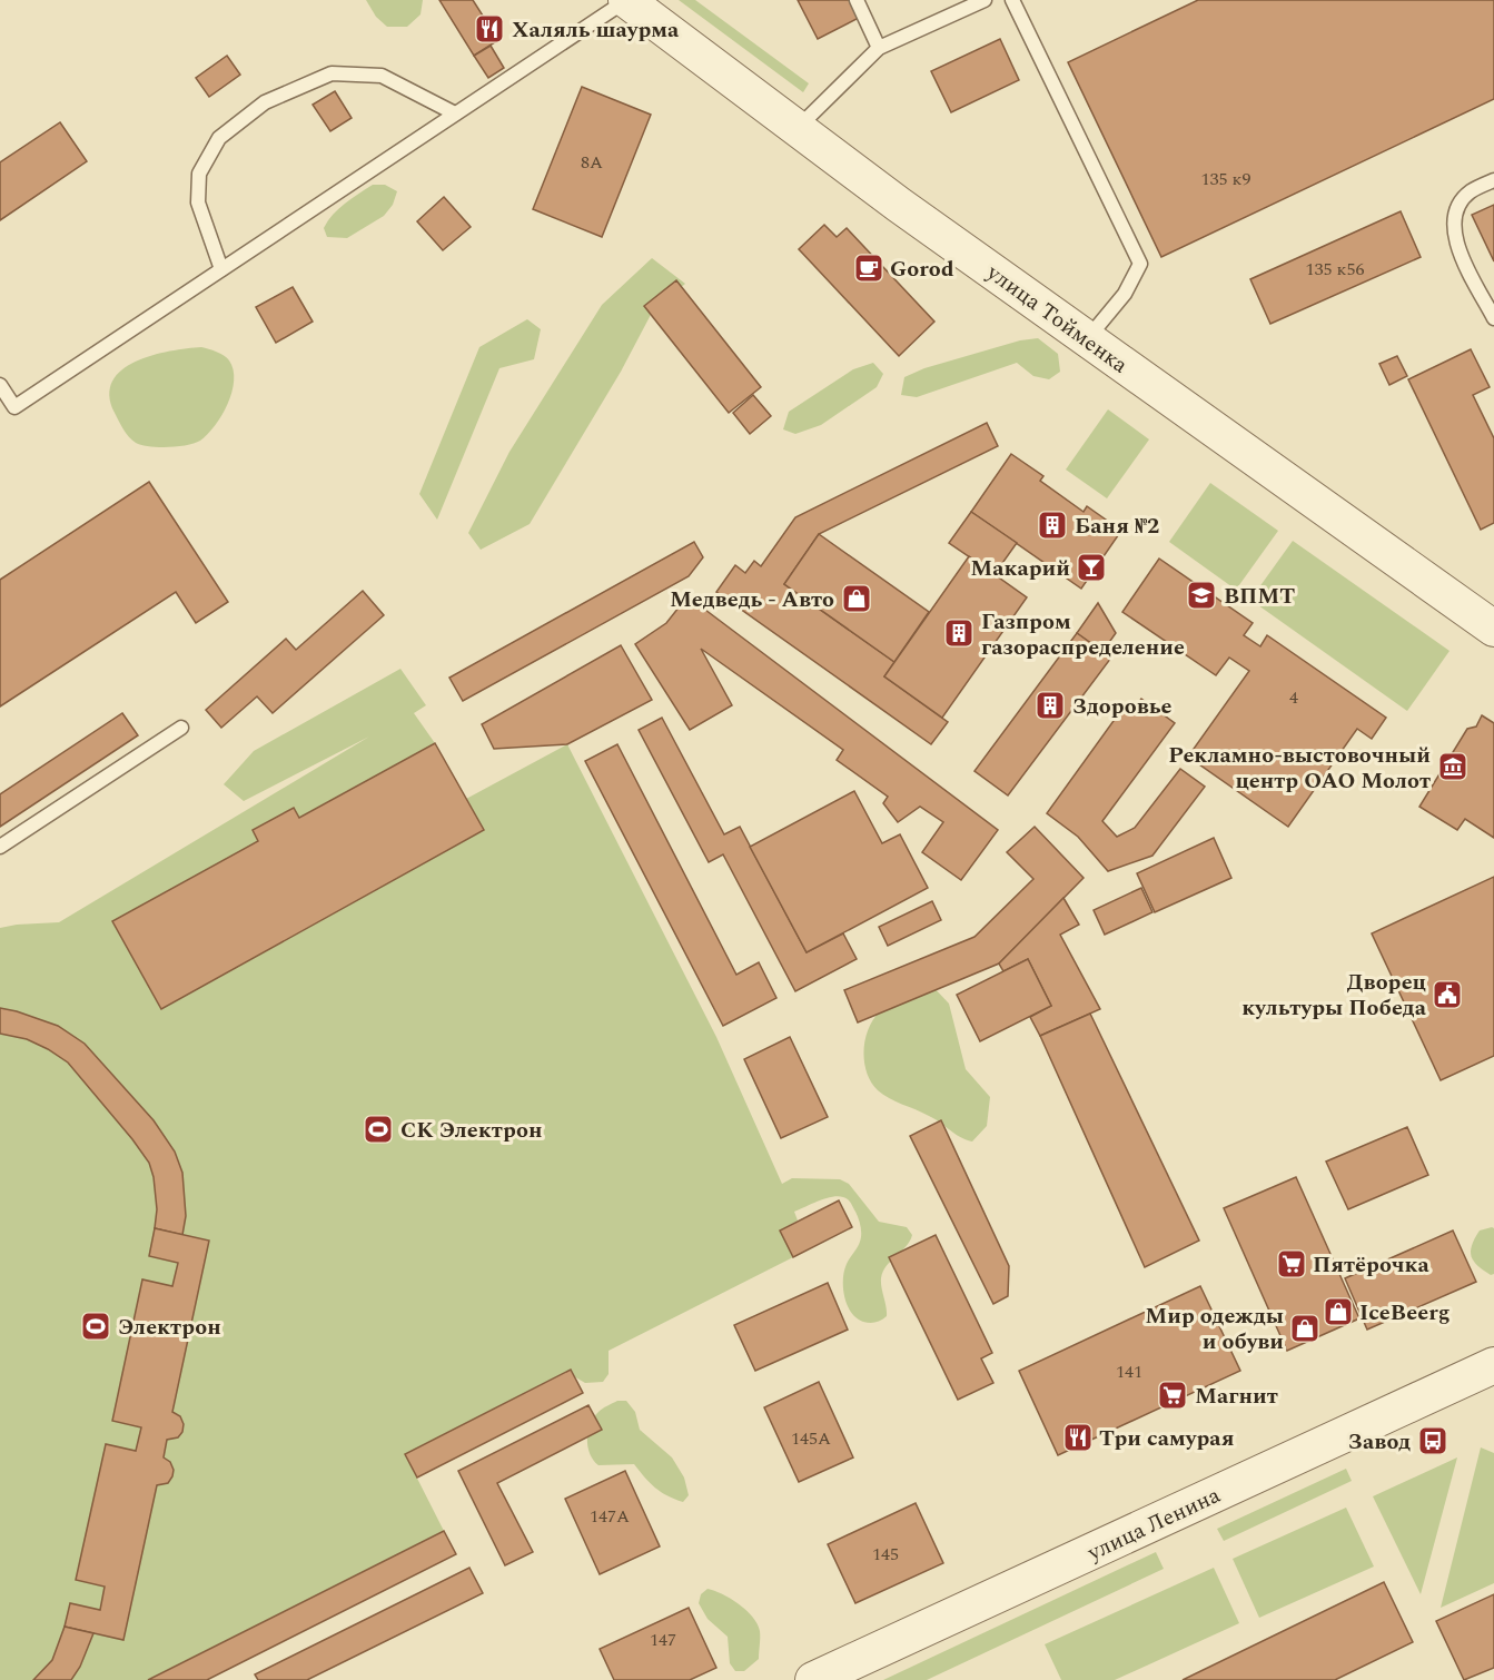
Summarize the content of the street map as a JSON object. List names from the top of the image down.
{
  "streets": {
    "street": ["улица Тойменка", "улица Ленина"]
  },
  "places": {
    "restaurant": ["Халяль шаурма", "Три самурая"],
    "cafe": ["Gorod"],
    "building": ["Баня №2", "Газпром газораспределение", "Здоровье"],
    "bar": ["Макарий"],
    "school or university": ["ВПМТ"],
    "shop": ["Медведь - Авто", "IceBeerg", "Мир одежды и обуви"],
    "museum": ["Рекламно-выстовочный центр ОАО Молот"],
    "public building": ["Дворец культуры Победа"],
    "sports": ["СК Электрон", "Электрон"],
    "supermarket": ["Пятёрочка", "Магнит"],
    "bus stop": ["Завод"]
  },
  "house_numbers": [
    "8А",
    "135 к9",
    "135 к56",
    "4",
    "141",
    "145А",
    "147А",
    "145",
    "147"
  ]
}
